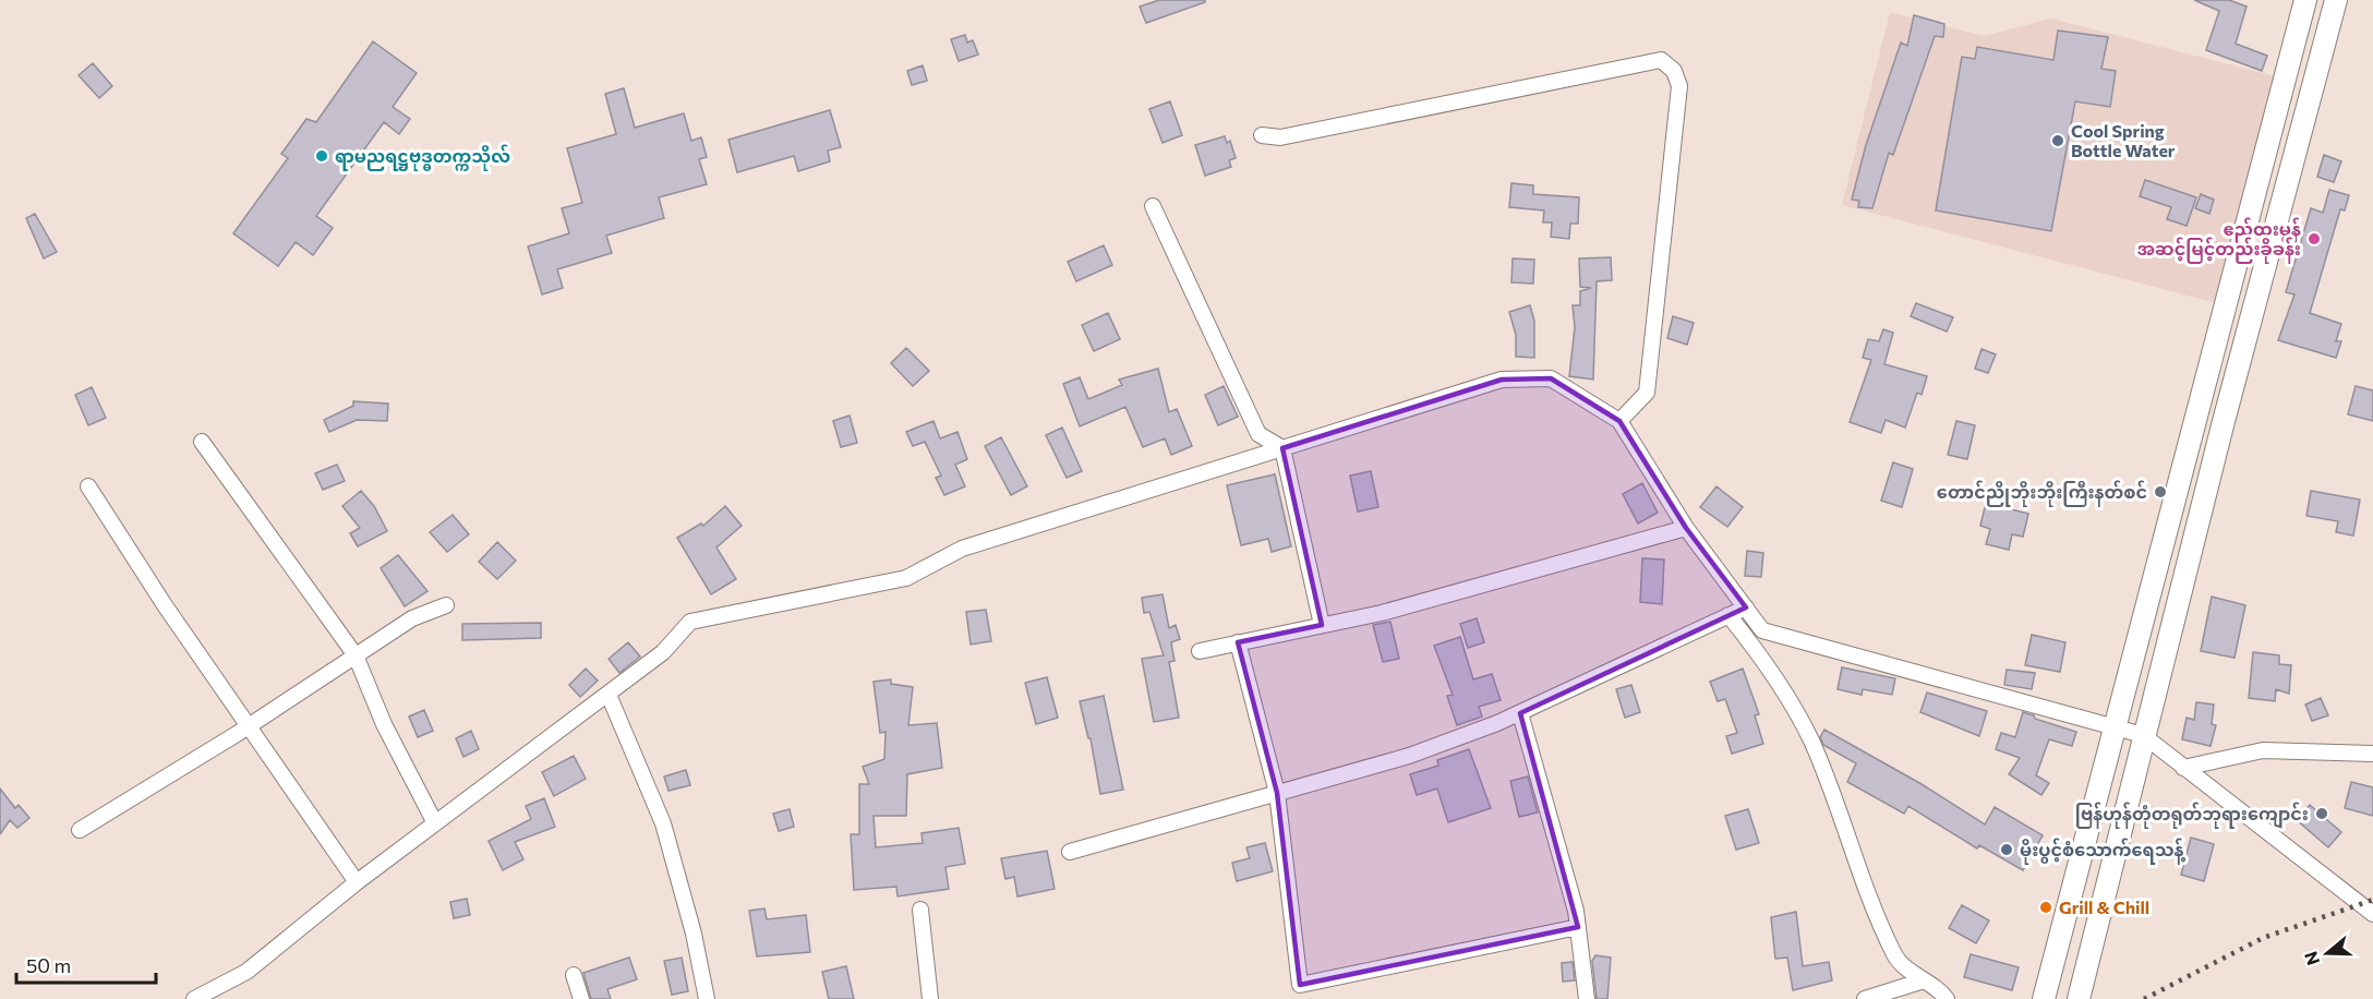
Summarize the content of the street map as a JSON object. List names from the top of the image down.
{
  "places": [
    "Cool Spring Bottle Water",
    "ရာမညရဋ္ဌဗုဒ္ဓတက္ကသိုလ်",
    "ဧည့်ထူးမွန် အဆင့်မြင့်တည်းခိုခန်း",
    "တောင်ညိုဘိုးဘိုးကြီးနတ်စင်",
    "ဗြန်ဟုန်တုံတရုတ်ဘုရားကျောင်း",
    "မိုးပွင့်စံသောက်ရေသန့်",
    "Grill & Chill"
  ],
  "scale_bar": "50 m",
  "north": "left"
}
